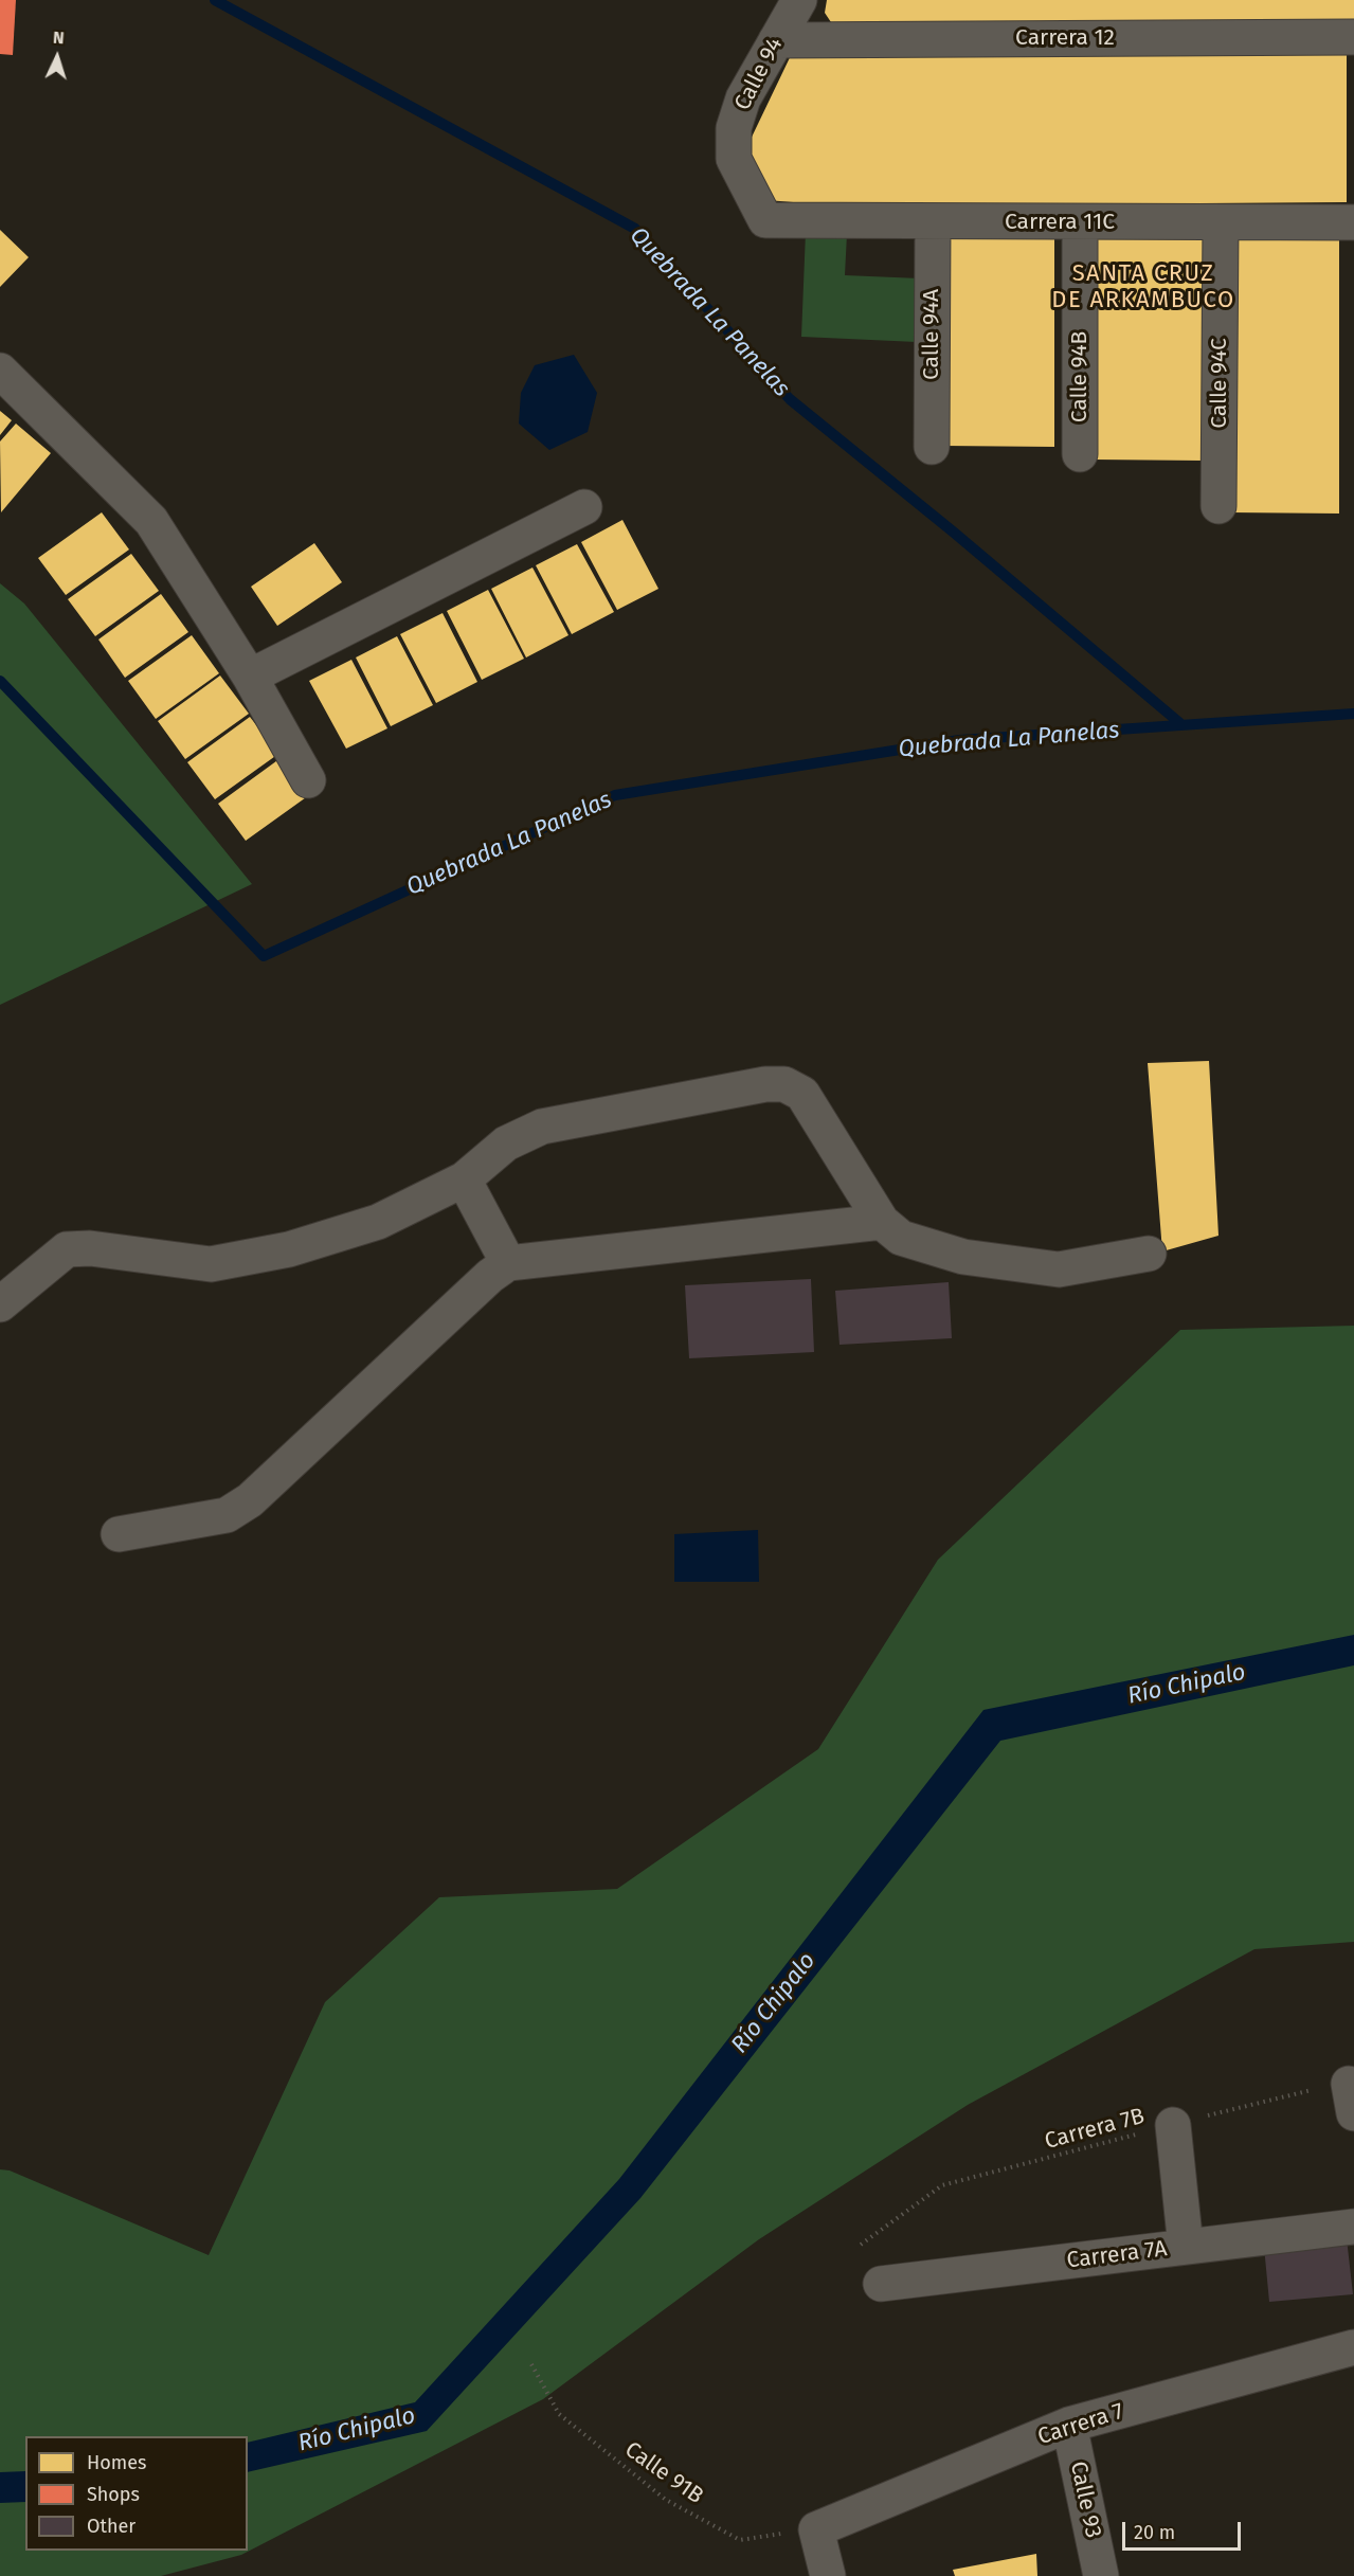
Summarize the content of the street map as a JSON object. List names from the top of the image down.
{
  "streets": {
    "street": [
      "Carrera 12",
      "Calle 94",
      "Carrera 11C",
      "Calle 94A",
      "Calle 94B",
      "Calle 94C",
      "Carrera 7A",
      "Carrera 7",
      "Calle 93"
    ],
    "path": ["Carrera 7B", "Calle 91B"]
  },
  "crossings": [
    ["Carrera 12", "Calle 94"],
    ["Calle 94", "Carrera 11C"],
    ["Carrera 11C", "Calle 94A"],
    ["Carrera 11C", "Calle 94B"],
    ["Carrera 11C", "Calle 94C"],
    ["Carrera 7", "Calle 91B"],
    ["Carrera 7", "Calle 93"]
  ],
  "districts": ["SANTA CRUZ DE ARKAMBUCO"],
  "water": ["Quebrada La Panelas", "Río Chipalo"],
  "legend": ["Homes", "Shops", "Other"],
  "scale_bar": "20 m",
  "north": "top"
}
